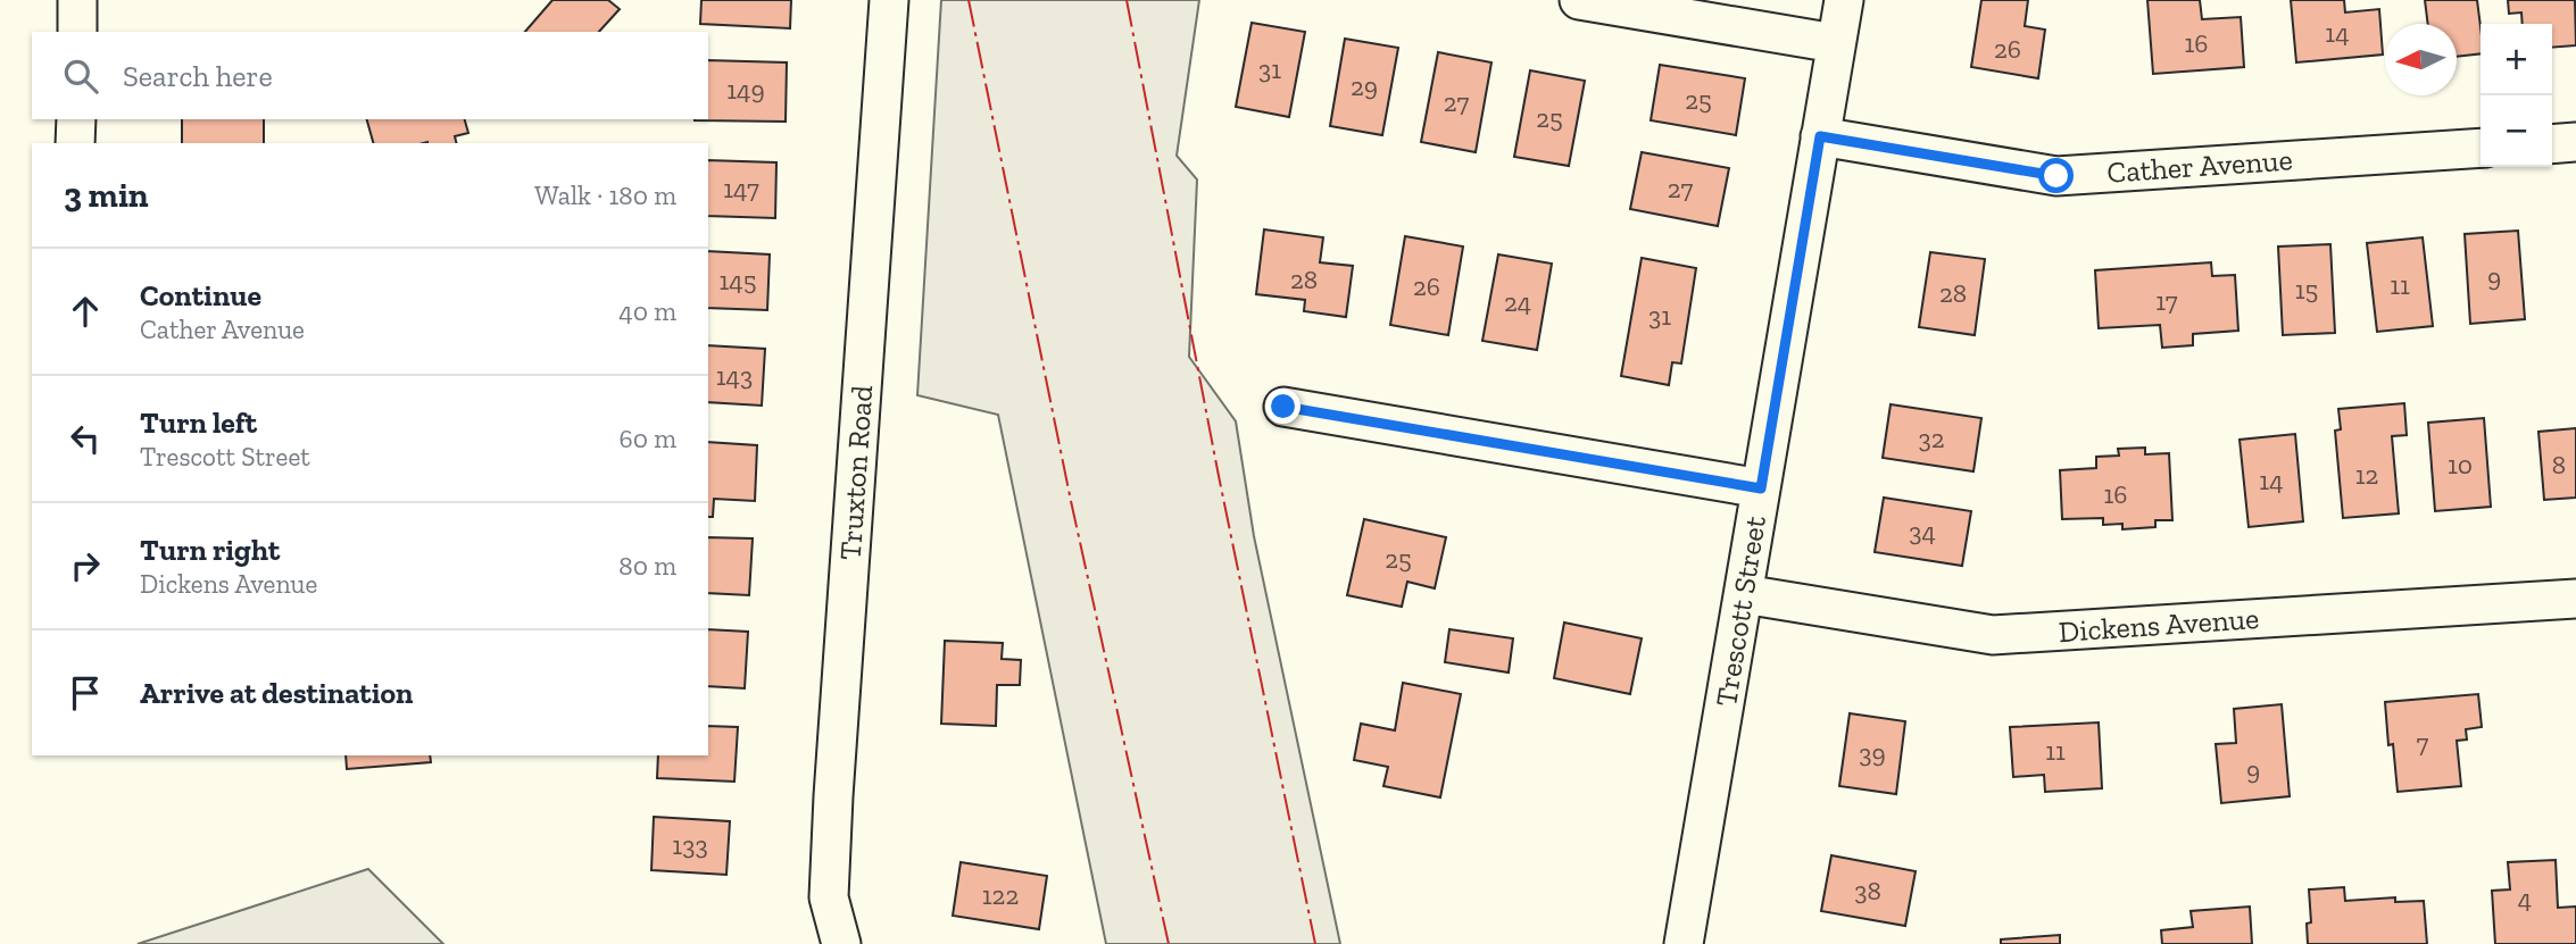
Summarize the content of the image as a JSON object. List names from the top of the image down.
{
  "streets": {
    "street": [
      "Cather Avenue",
      "Truxton Road",
      "Trescott Street",
      "Dickens Avenue"
    ]
  },
  "crossings": [
    ["Cather Avenue", "Trescott Street"],
    ["Trescott Street", "Dickens Avenue"]
  ],
  "house_numbers": [
    "14",
    "16",
    "26",
    "31",
    "29",
    "149",
    "25",
    "27",
    "25",
    "147",
    "27",
    "9",
    "28",
    "145",
    "11",
    "26",
    "15",
    "28",
    "17",
    "24",
    "31",
    "143",
    "32",
    "10",
    "8",
    "12",
    "14",
    "16",
    "34",
    "25",
    "7",
    "11",
    "39",
    "9",
    "133",
    "38",
    "122",
    "4"
  ],
  "north": "left",
  "page": {
    "map_buttons": ["+", "−"],
    "search": "Search here",
    "heading": ["3 min", "Walk · 180 m"],
    "list": [
      ["Continue", "Cather Avenue", "40 m"],
      ["Turn left", "Trescott Street", "60 m"],
      ["Turn right", "Dickens Avenue", "80 m"],
      "Arrive at destination"
    ]
  }
}
